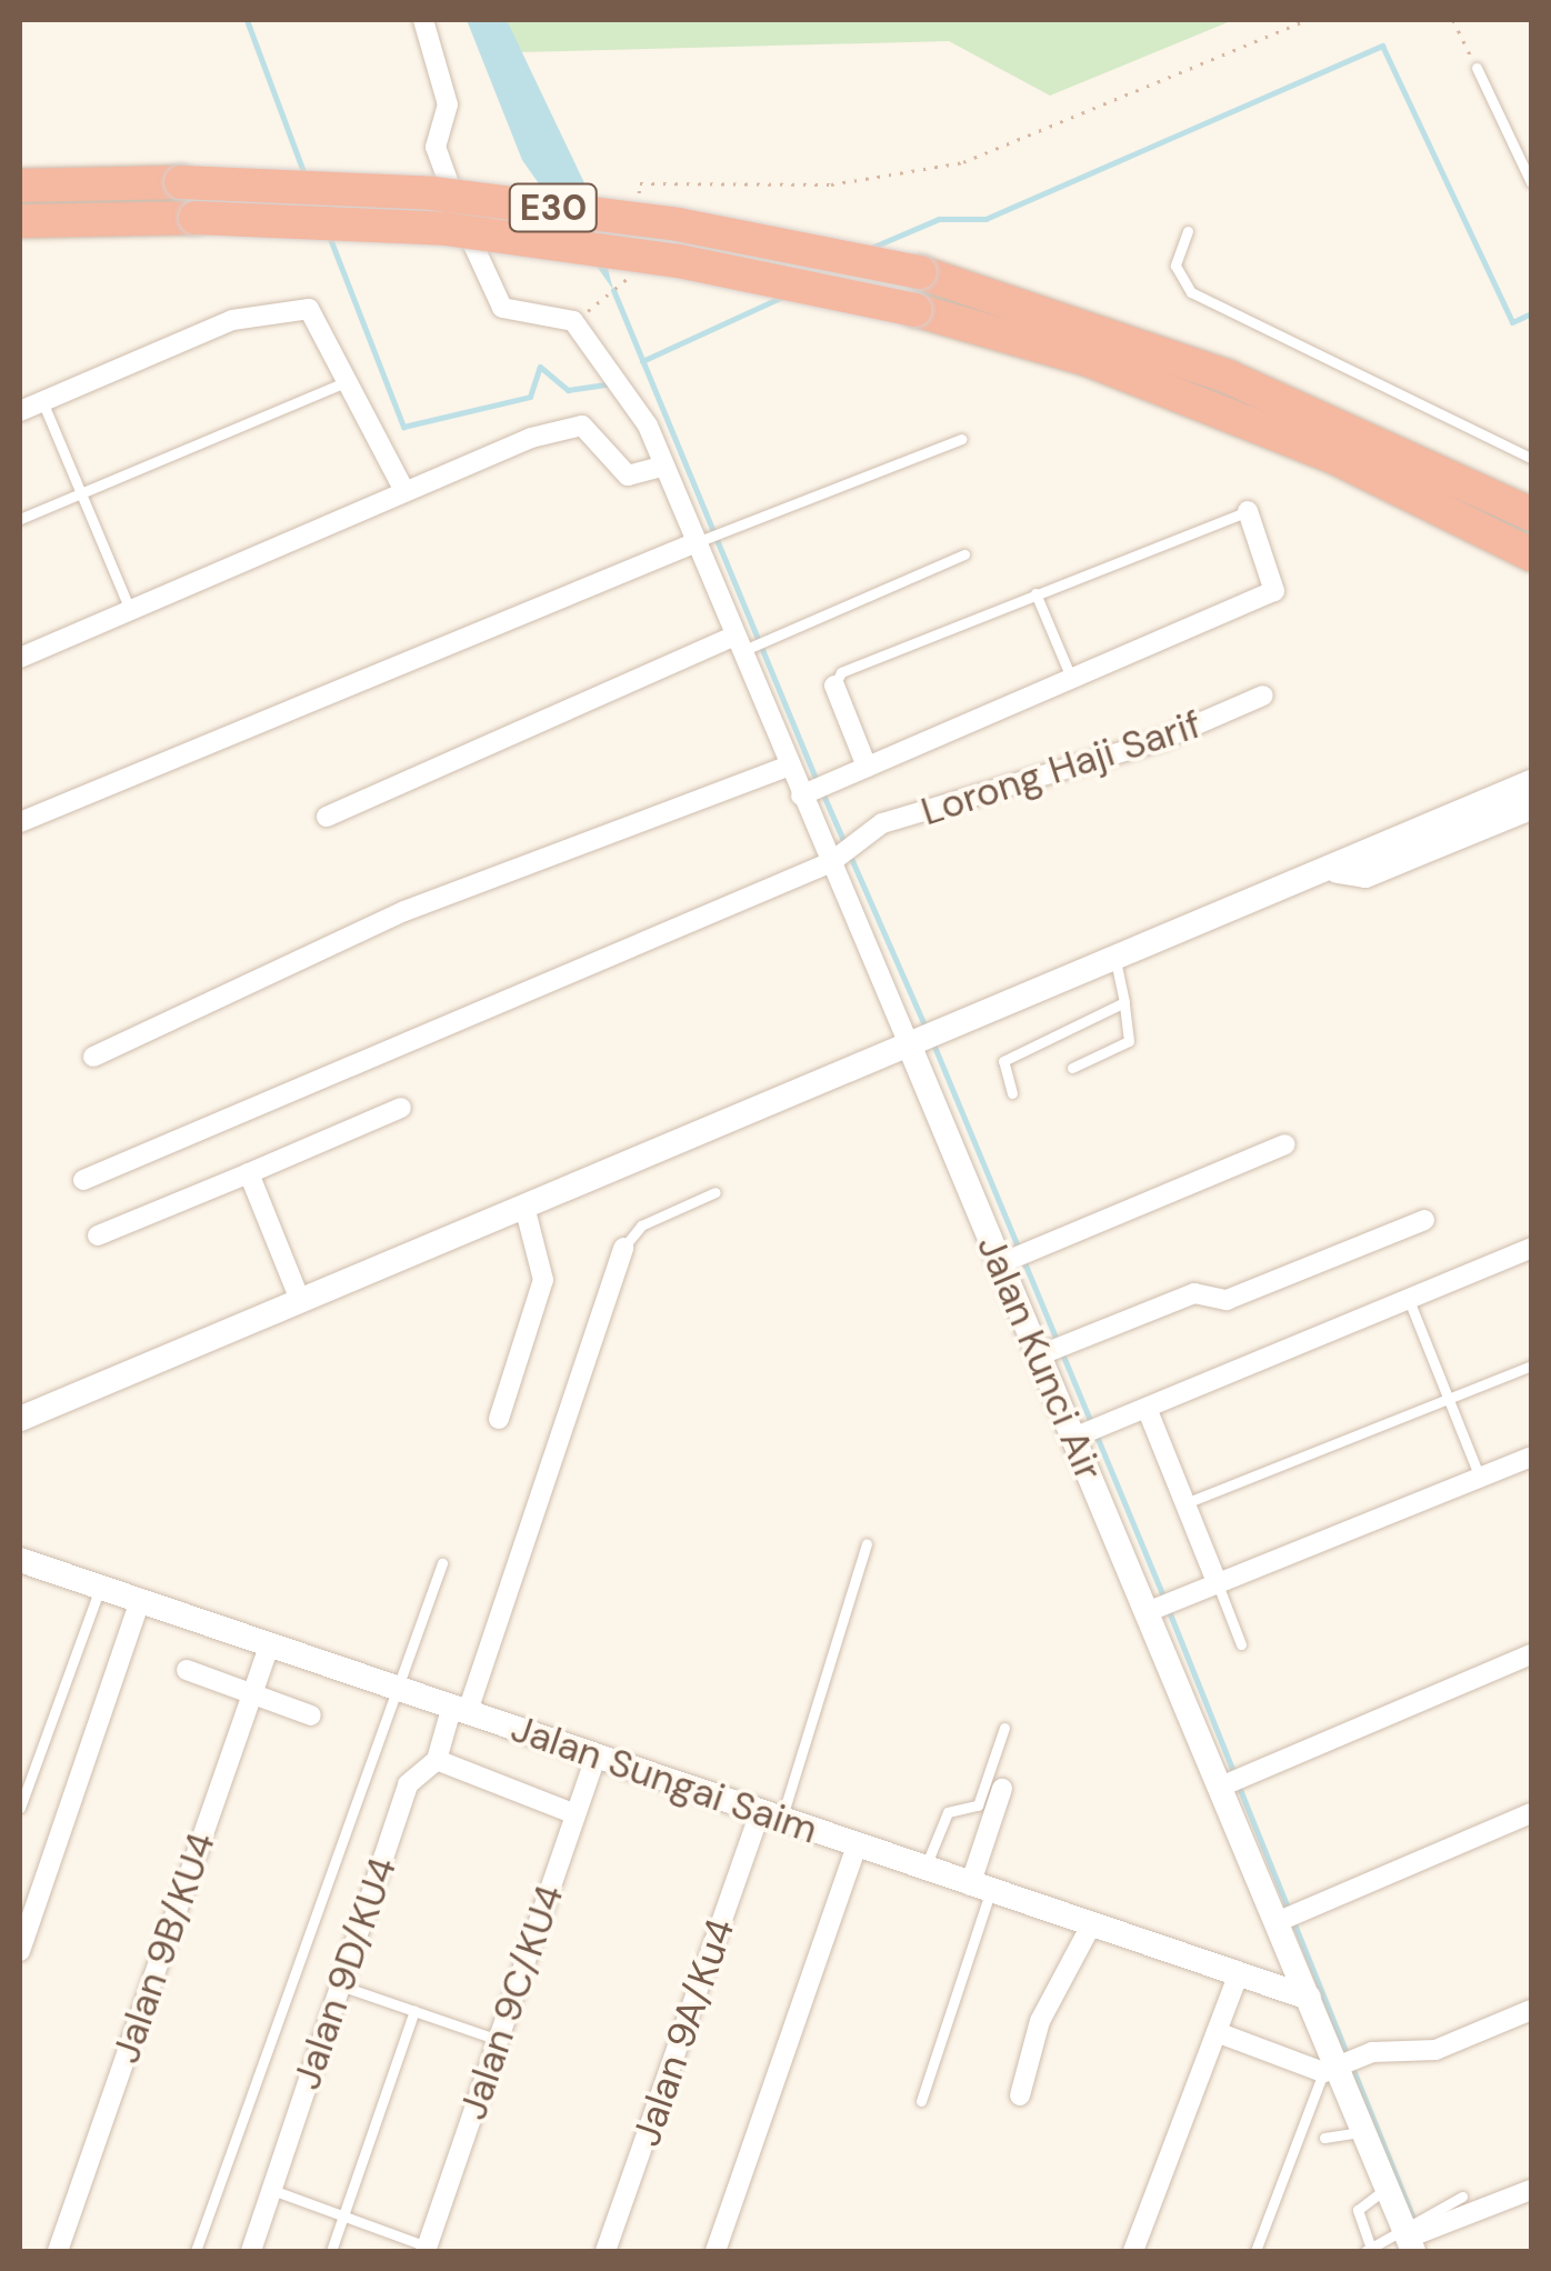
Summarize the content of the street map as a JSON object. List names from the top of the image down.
{
  "streets": {
    "highway": ["E30"],
    "street": [
      "Lorong Haji Sarif",
      "Jalan Kunci Air",
      "Jalan Sungai Saim",
      "Jalan 9B/KU4",
      "Jalan 9D/KU4",
      "Jalan 9C/KU4",
      "Jalan 9A/Ku4"
    ]
  },
  "crossings": [
    ["Lorong Haji Sarif", "Jalan Kunci Air"],
    ["Jalan Kunci Air", "Jalan Sungai Saim"],
    ["Jalan Sungai Saim", "Jalan 9B/KU4"],
    ["Jalan Sungai Saim", "Jalan 9D/KU4"],
    ["Jalan Sungai Saim", "Jalan 9C/KU4"],
    ["Jalan Sungai Saim", "Jalan 9A/Ku4"]
  ]
}
